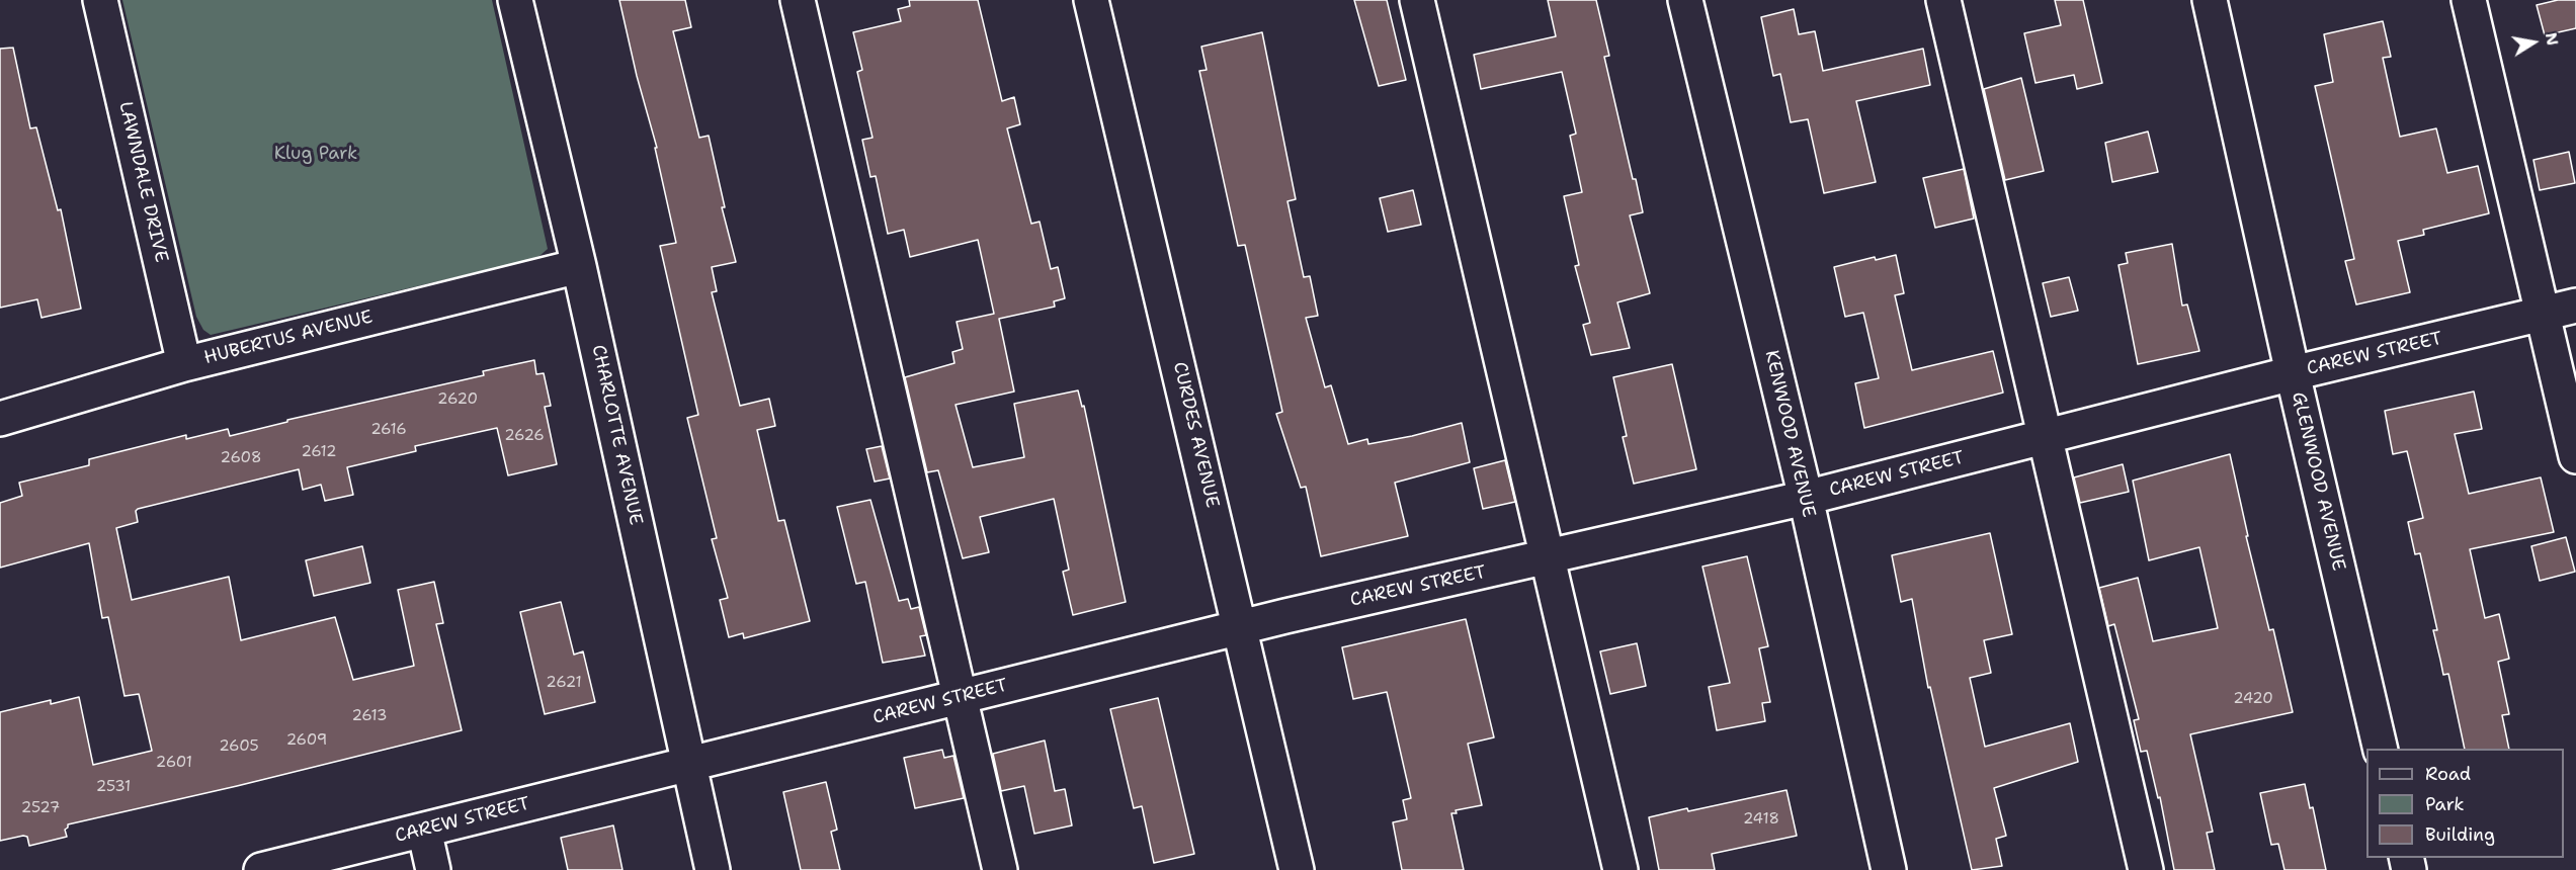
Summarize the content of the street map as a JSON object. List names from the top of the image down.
{
  "streets": {
    "street": [
      "LAWNDALE DRIVE",
      "HUBERTUS AVENUE",
      "CAREW STREET",
      "KENWOOD AVENUE",
      "CHARLOTTE AVENUE",
      "CURDES AVENUE",
      "GLENWOOD AVENUE"
    ]
  },
  "crossings": [
    ["LAWNDALE DRIVE", "HUBERTUS AVENUE"],
    ["HUBERTUS AVENUE", "CHARLOTTE AVENUE"],
    ["CAREW STREET", "KENWOOD AVENUE"],
    ["CAREW STREET", "CHARLOTTE AVENUE"],
    ["CAREW STREET", "CURDES AVENUE"],
    ["CAREW STREET", "GLENWOOD AVENUE"]
  ],
  "parks": ["Klug Park"],
  "house_numbers": [
    "2620",
    "2616",
    "2626",
    "2612",
    "2608",
    "2621",
    "2420",
    "2613",
    "2609",
    "2605",
    "2601",
    "2531",
    "2527",
    "2418"
  ],
  "legend": ["Road", "Park", "Building"],
  "north": "right"
}
